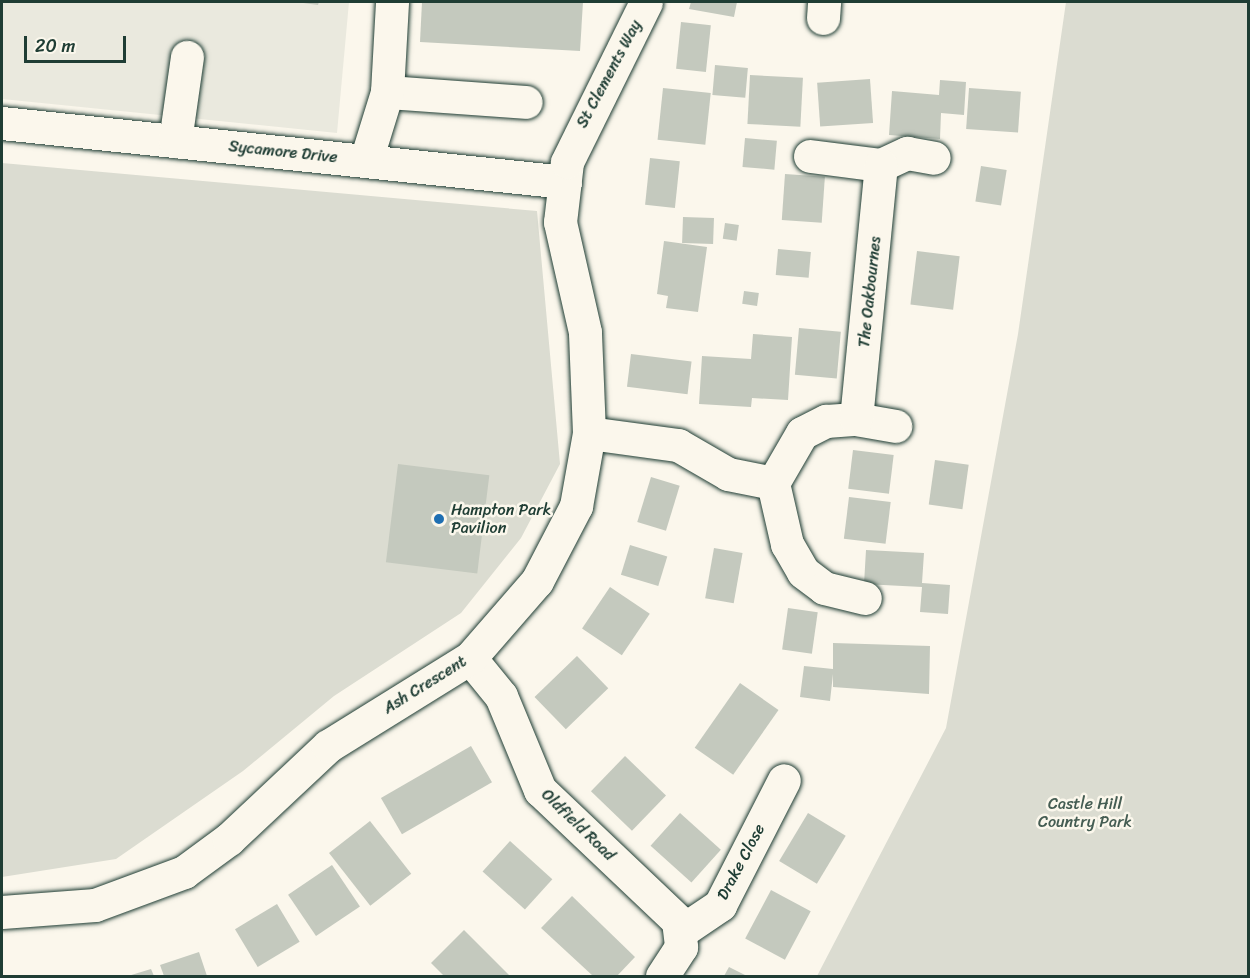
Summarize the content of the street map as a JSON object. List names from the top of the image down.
{
  "streets": {
    "street": [
      "St Clements Way",
      "Sycamore Drive",
      "The Oakbournes",
      "Ash Crescent",
      "Oldfield Road",
      "Drake Close"
    ]
  },
  "crossings": [
    ["St Clements Way", "Sycamore Drive"],
    ["St Clements Way", "Ash Crescent"],
    ["Sycamore Drive", "Ash Crescent"],
    ["Ash Crescent", "Oldfield Road"],
    ["Oldfield Road", "Drake Close"]
  ],
  "parks": ["Castle Hill Country Park"],
  "places": ["Hampton Park Pavilion"],
  "scale_bar": "20 m"
}
